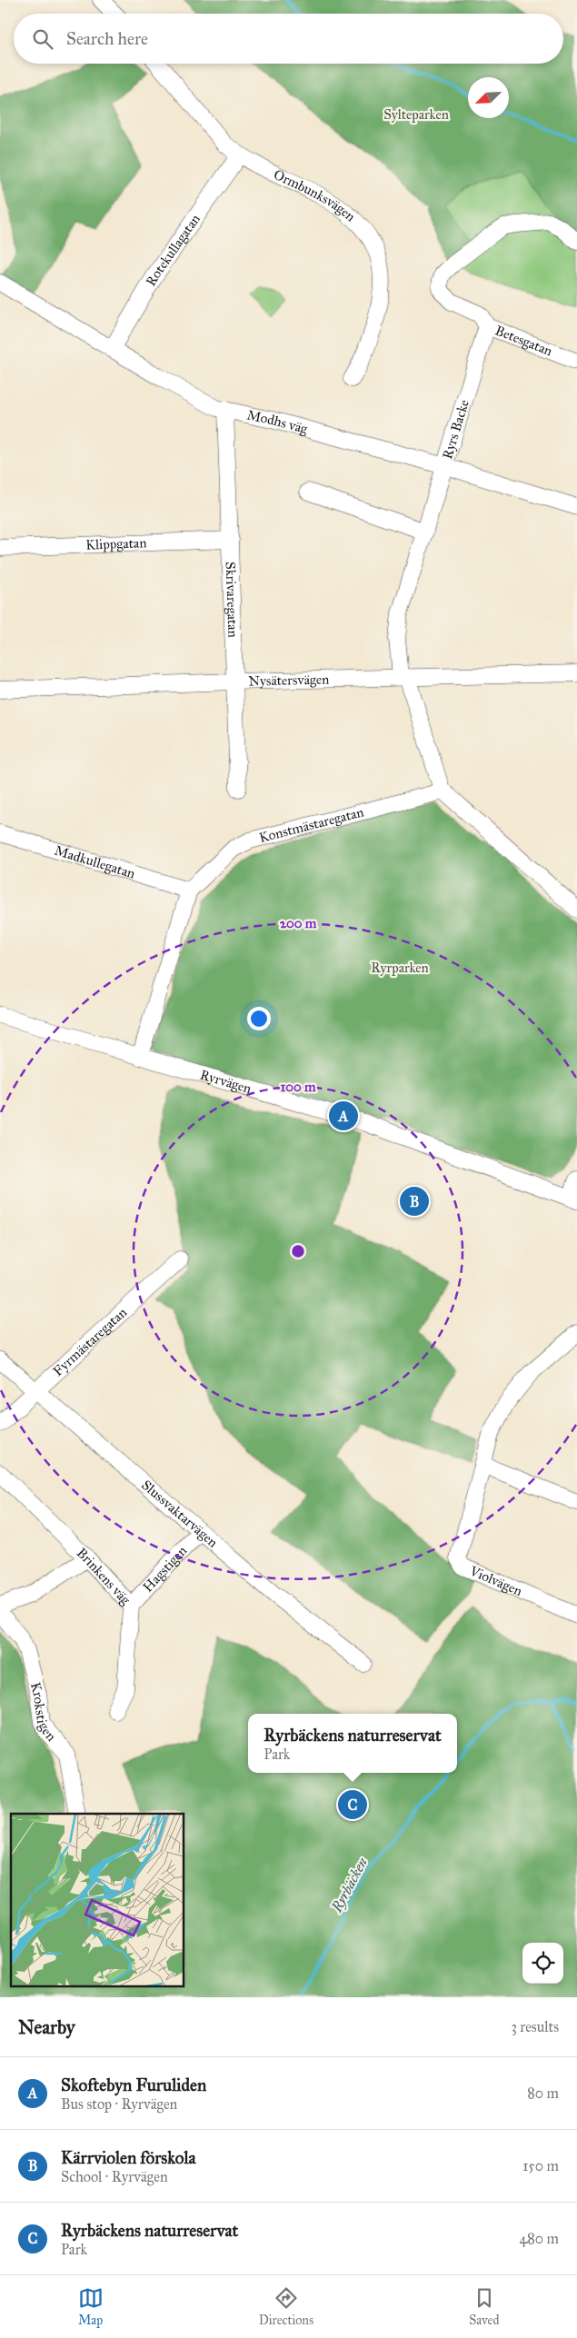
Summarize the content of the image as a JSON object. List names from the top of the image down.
{
  "streets": {
    "street": [
      "Ormbunksvägen",
      "Rotekullagatan",
      "Betesgatan",
      "Modhs väg",
      "Ryrs Backe",
      "Klippgatan",
      "Skrivaregatan",
      "Nysätersvägen",
      "Konstmästaregatan",
      "Madkullegatan",
      "Ryrvägen",
      "Fyrmästaregatan",
      "Slussvaktarvägen",
      "Hagstigen",
      "Brinkens väg",
      "Violvägen",
      "Krokstigen"
    ]
  },
  "crossings": [
    ["Ormbunksvägen", "Rotekullagatan"],
    ["Rotekullagatan", "Modhs väg"],
    ["Betesgatan", "Ryrs Backe"],
    ["Modhs väg", "Ryrs Backe"],
    ["Modhs väg", "Skrivaregatan"],
    ["Ryrs Backe", "Nysätersvägen"],
    ["Ryrs Backe", "Konstmästaregatan"],
    ["Klippgatan", "Skrivaregatan"],
    ["Skrivaregatan", "Nysätersvägen"],
    ["Konstmästaregatan", "Madkullegatan"],
    ["Fyrmästaregatan", "Slussvaktarvägen"],
    ["Slussvaktarvägen", "Hagstigen"],
    ["Hagstigen", "Brinkens väg"]
  ],
  "water": ["Ryrbäcken"],
  "parks": ["Sylteparken", "Ryrparken"],
  "north": "bottom left",
  "page": {
    "search": "Search here",
    "pins": ["A", "B", "C"],
    "popup": ["Ryrbäckens naturreservat", "Park"],
    "heading": ["Nearby", "3 results"],
    "list": [
      {
        "mark": "A",
        "name": "Skoftebyn Furuliden",
        "note": "Bus stop · Ryrvägen",
        "value": "80 m"
      },
      {
        "mark": "B",
        "name": "Kärrviolen förskola",
        "note": "School · Ryrvägen",
        "value": "150 m"
      },
      {
        "mark": "C",
        "name": "Ryrbäckens naturreservat",
        "note": "Park",
        "value": "480 m"
      }
    ],
    "nav": ["Map", "Directions", "Saved"]
  },
  "rings": ["200 m", "100 m"]
}
